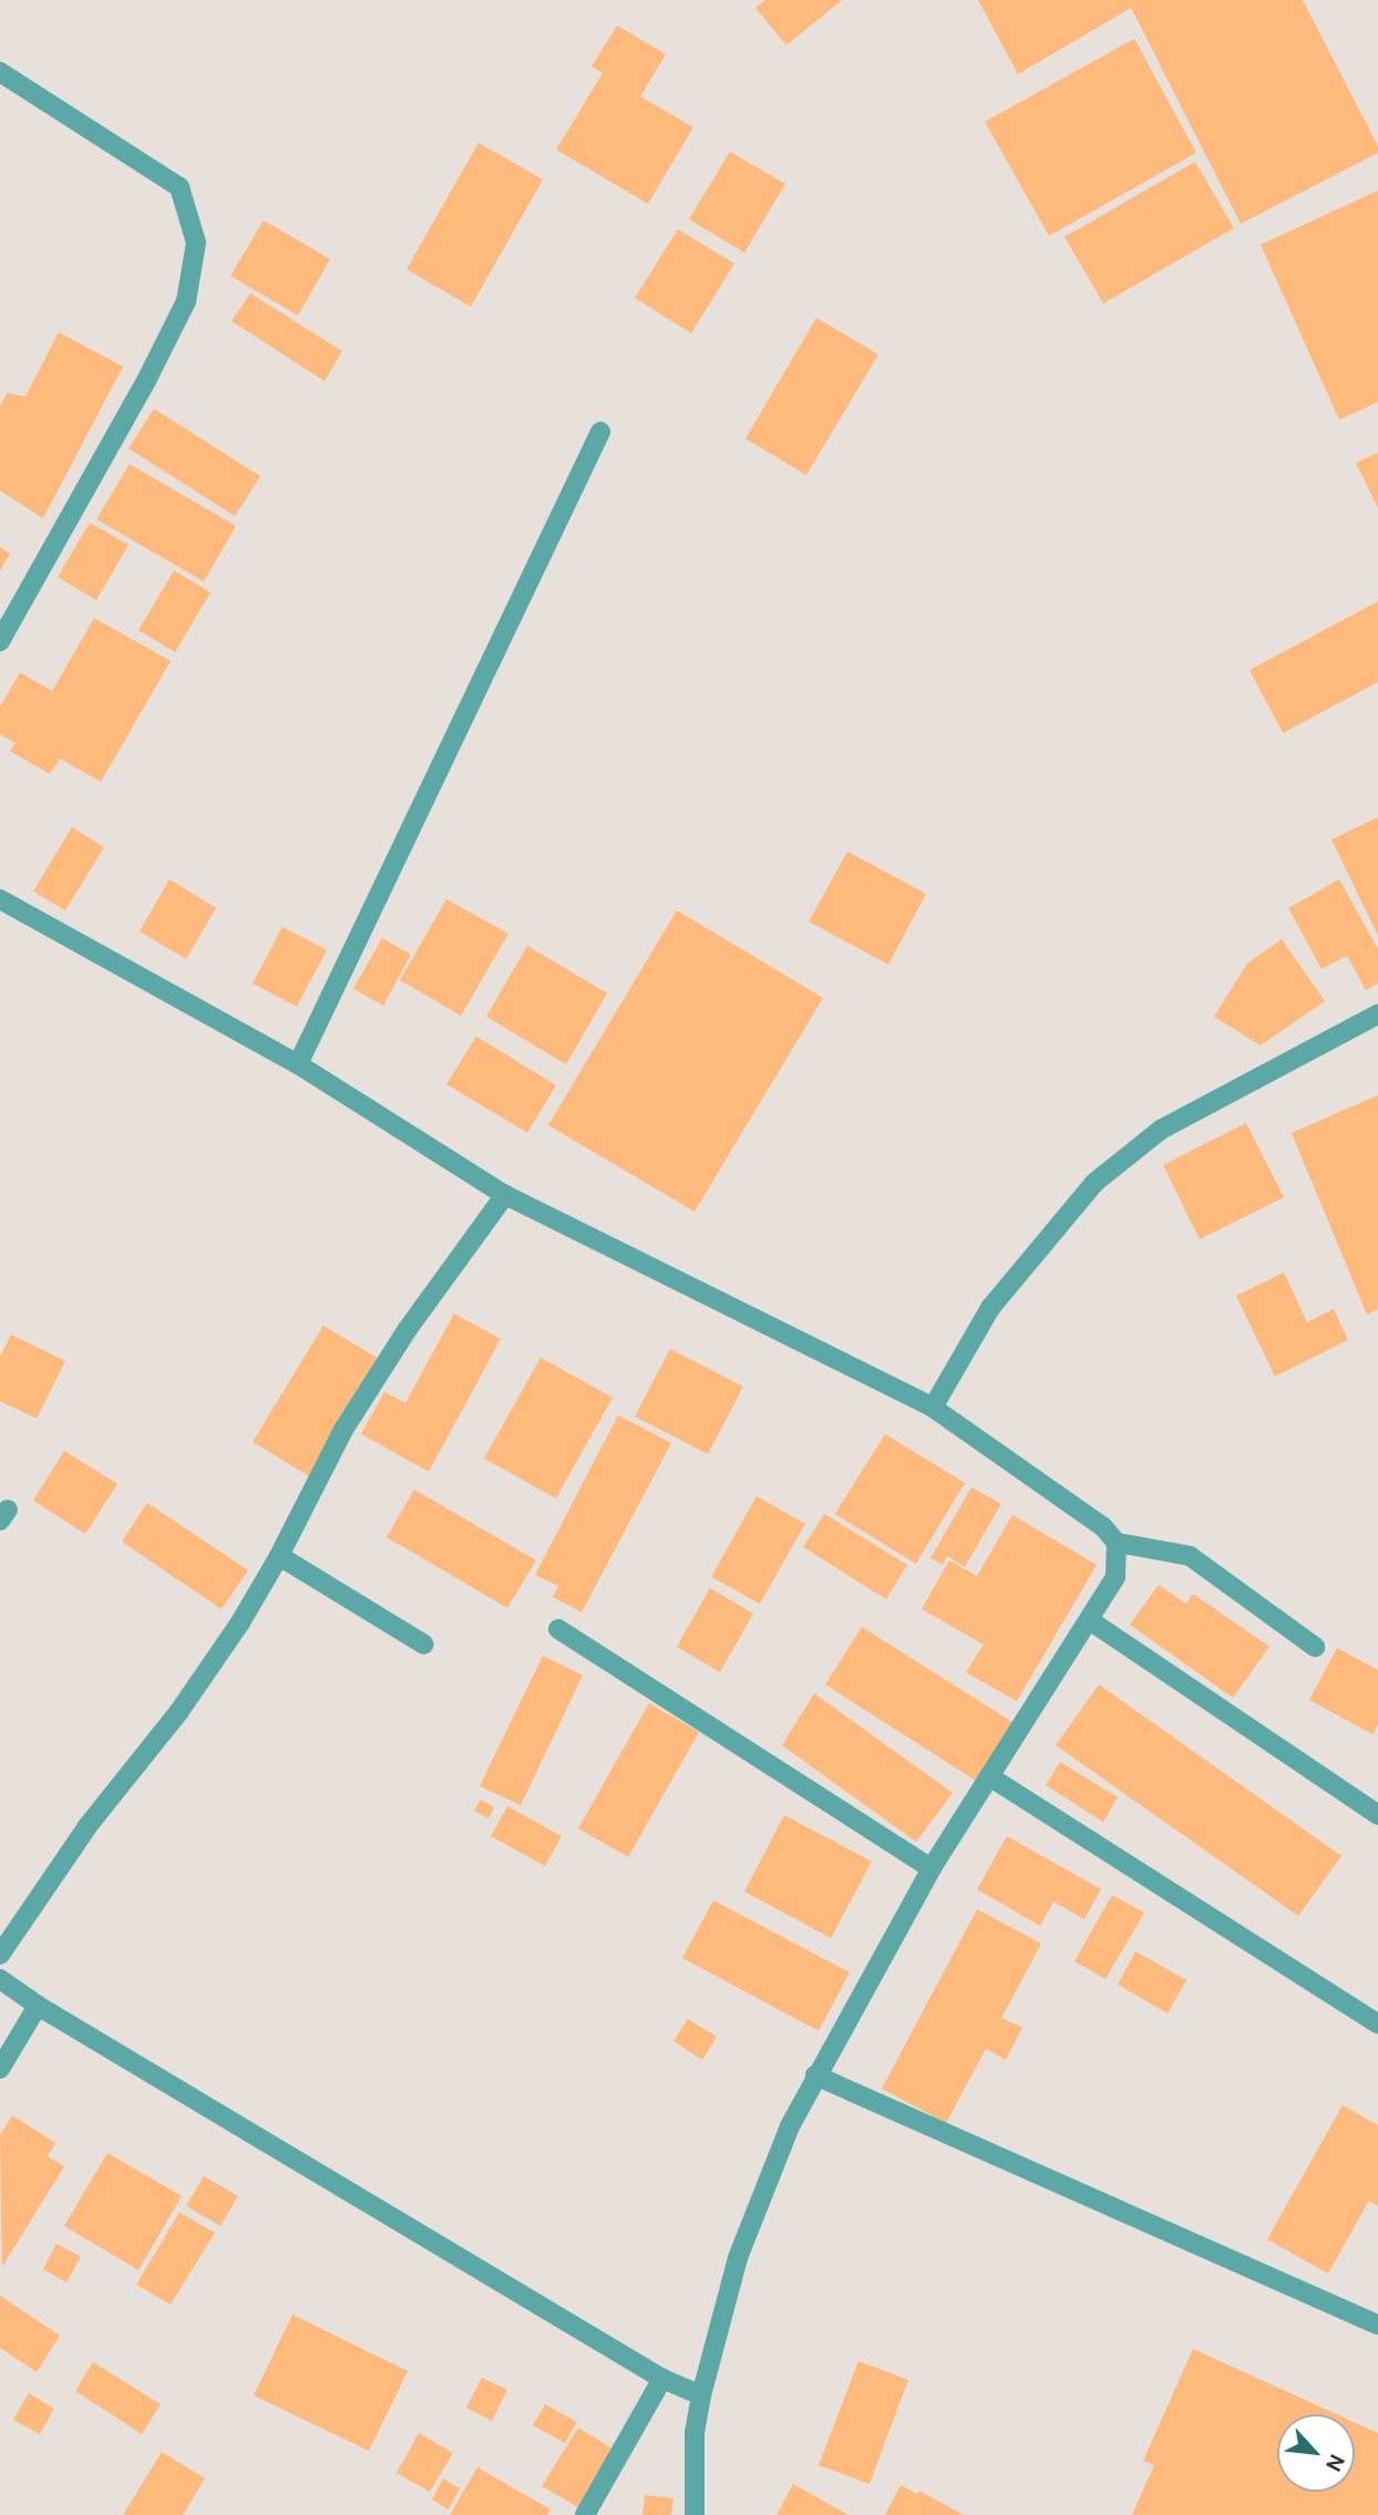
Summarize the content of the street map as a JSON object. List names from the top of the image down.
{
  "north": "bottom right"
}
